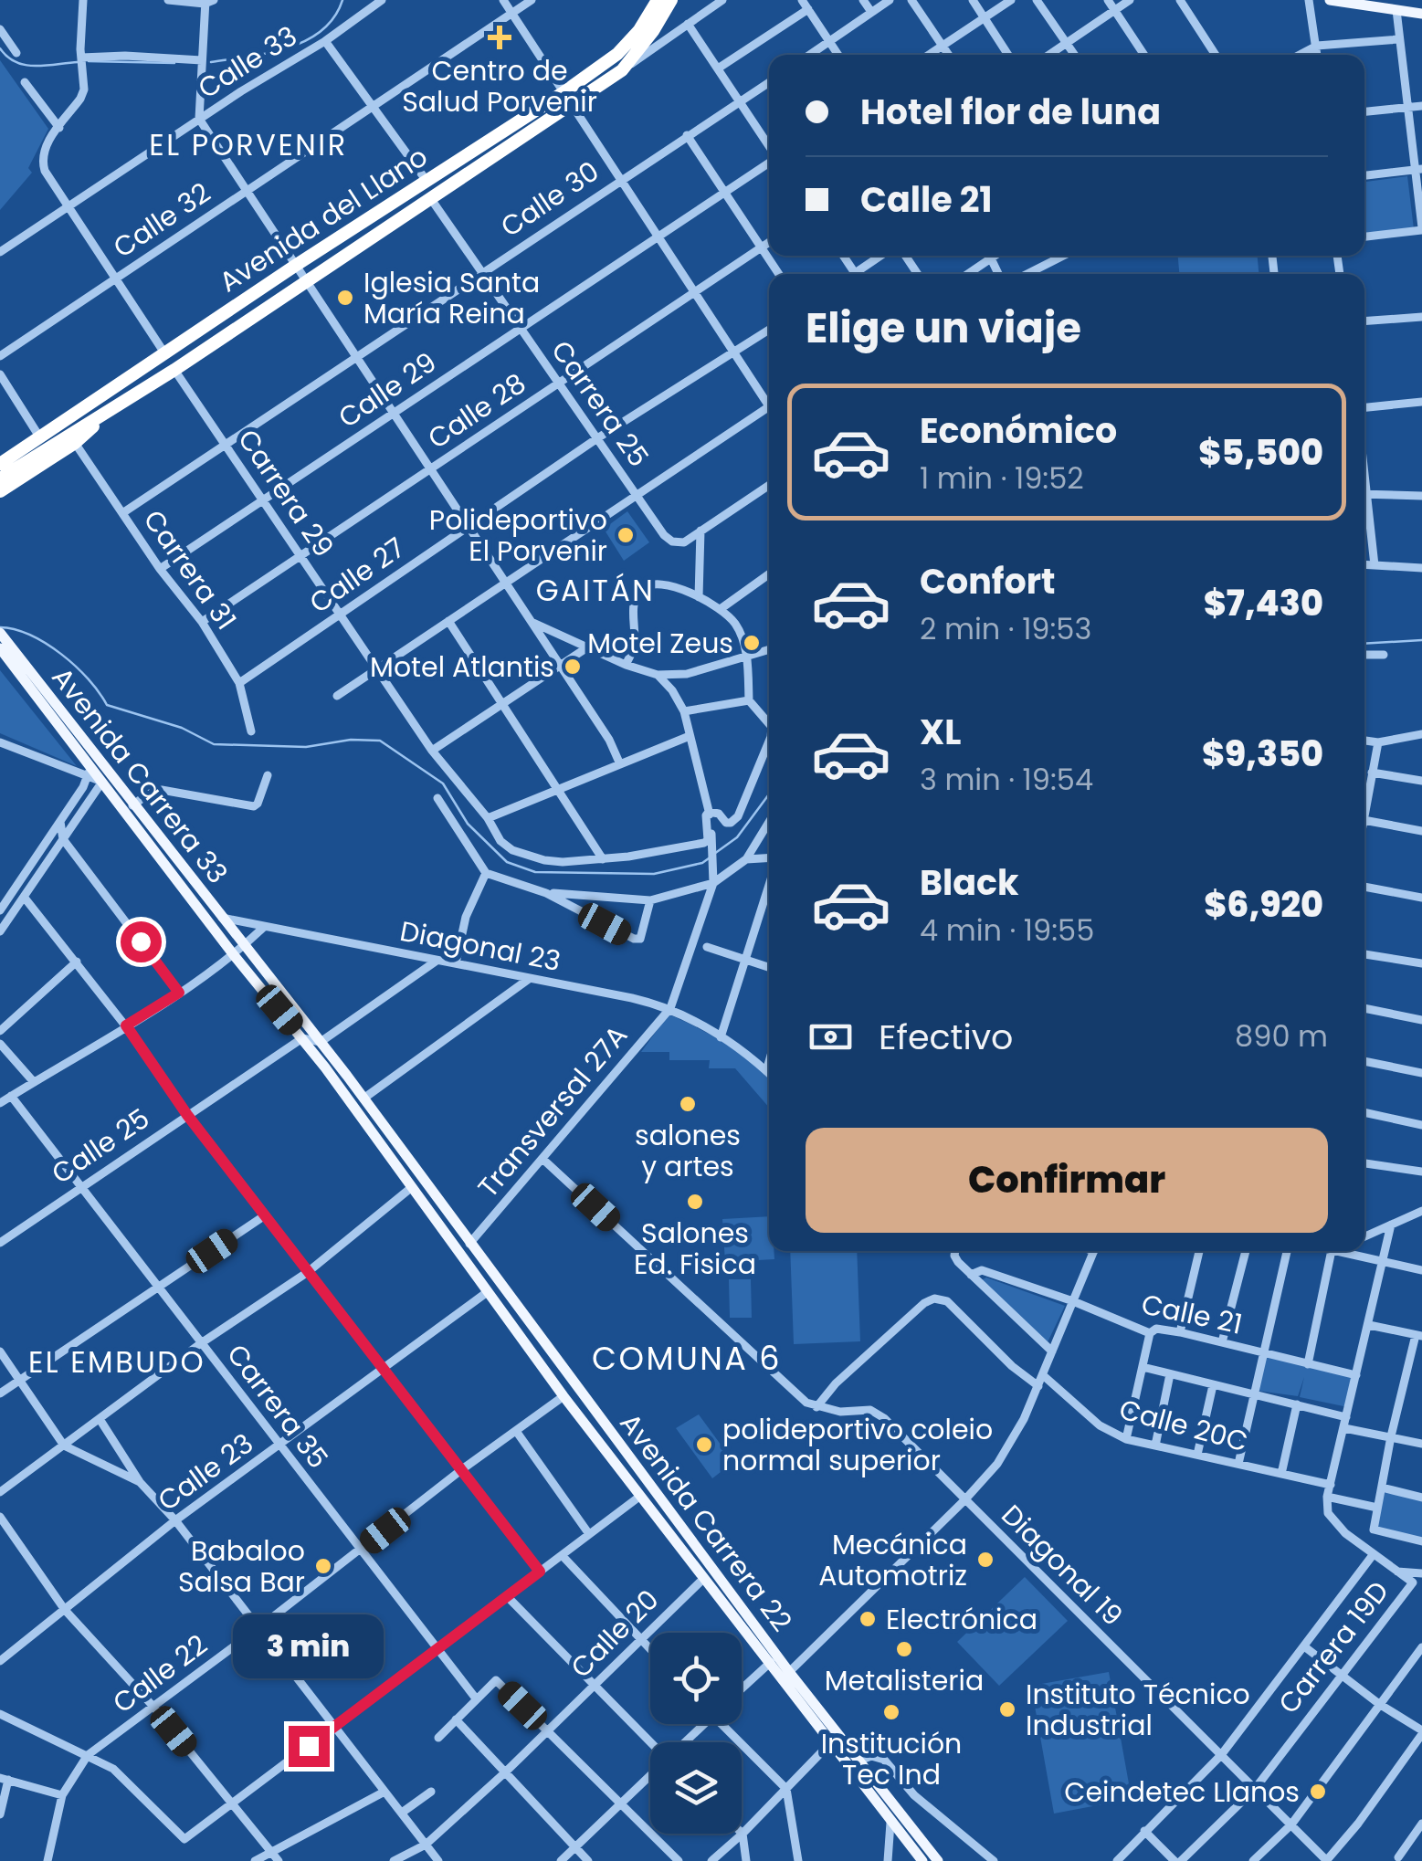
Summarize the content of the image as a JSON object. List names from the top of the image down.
{
  "streets": {
    "highway": ["Avenida del Llano"],
    "main road": ["Avenida Carrera 33", "Avenida Carrera 22"],
    "street": [
      "Calle 33",
      "Calle 30",
      "Calle 32",
      "Calle 29",
      "Carrera 25",
      "Calle 28",
      "Carrera 29",
      "Carrera 31",
      "Calle 27",
      "Diagonal 23",
      "Transversal 27A",
      "Calle 25",
      "Calle 21",
      "Carrera 35",
      "Calle 20C",
      "Calle 23",
      "Diagonal 19",
      "Calle 20",
      "Carrera 19D",
      "Calle 22"
    ]
  },
  "crossings": [
    ["Calle 30", "Carrera 25"],
    ["Calle 30", "Carrera 29"],
    ["Calle 30", "Carrera 31"],
    ["Avenida del Llano", "Carrera 25"],
    ["Avenida del Llano", "Carrera 29"],
    ["Calle 29", "Carrera 25"],
    ["Calle 29", "Carrera 29"],
    ["Calle 29", "Carrera 31"],
    ["Carrera 25", "Calle 28"],
    ["Carrera 25", "Calle 27"],
    ["Calle 28", "Carrera 29"],
    ["Calle 28", "Carrera 31"],
    ["Carrera 29", "Calle 27"],
    ["Carrera 31", "Calle 27"],
    ["Avenida Carrera 33", "Diagonal 23"],
    ["Avenida Carrera 33", "Avenida Carrera 22"],
    ["Diagonal 23", "Transversal 27A"],
    ["Transversal 27A", "Avenida Carrera 22"],
    ["Calle 25", "Carrera 35"],
    ["Calle 25", "Avenida Carrera 22"],
    ["Carrera 35", "Calle 23"],
    ["Carrera 35", "Calle 22"],
    ["Calle 23", "Avenida Carrera 22"],
    ["Avenida Carrera 22", "Calle 20"],
    ["Avenida Carrera 22", "Calle 22"],
    ["Diagonal 19", "Carrera 19D"]
  ],
  "districts": [
    "EL PORVENIR",
    "GAITÁN",
    "COMUNA 6",
    "EL EMBUDO"
  ],
  "places": {
    "health": ["Centro de Salud Porvenir"],
    "other": [
      "Iglesia Santa María Reina",
      "Polideportivo El Porvenir",
      "Motel Zeus",
      "Motel Atlantis",
      "salones y artes",
      "Salones Ed. Fisica",
      "polideportivo coleio normal superior",
      "Mecánica Automotriz",
      "Babaloo Salsa Bar",
      "Electrónica",
      "Metalisteria",
      "Instituto Técnico Industrial",
      "Institución Tec Ind",
      "Ceindetec Llanos"
    ]
  },
  "page": {
    "banner": ["Hotel flor de luna", "Calle 21"],
    "heading": "Elige un viaje",
    "list": [
      {
        "name": "Económico",
        "note": "1 min · 19:52",
        "value": "$5,500"
      },
      {
        "name": "Confort",
        "note": "2 min · 19:53",
        "value": "$7,430"
      },
      {
        "name": "XL",
        "note": "3 min · 19:54",
        "value": "$9,350"
      },
      {
        "name": "Black",
        "note": "4 min · 19:55",
        "value": "$6,920"
      }
    ],
    "pay": ["Efectivo", "890 m"],
    "buttons": "Confirmar",
    "bubble": "3 min"
  }
}
